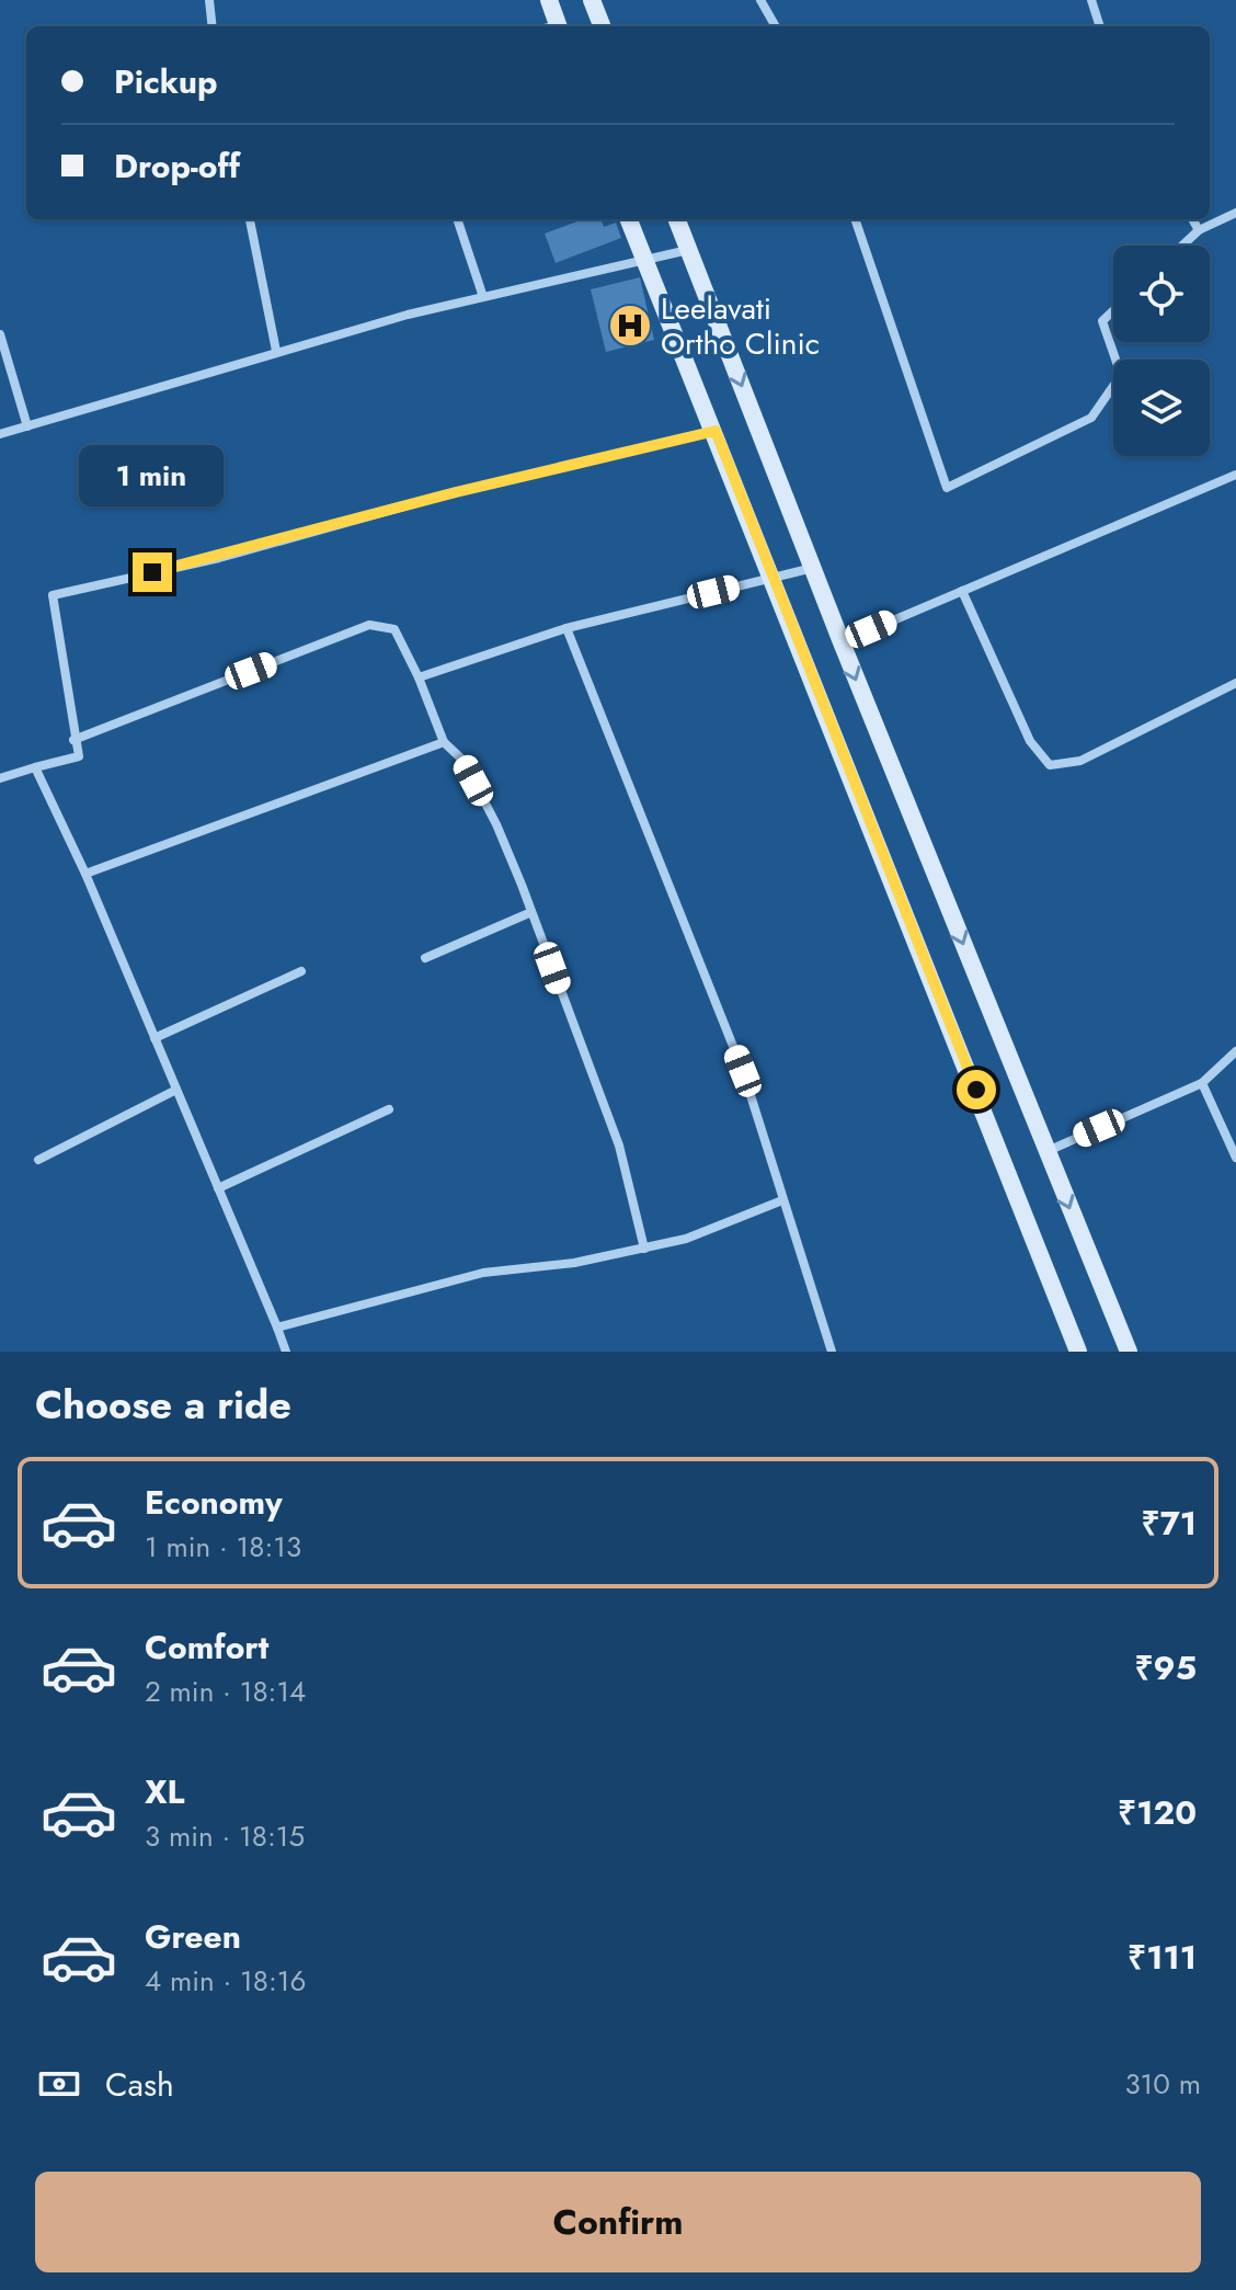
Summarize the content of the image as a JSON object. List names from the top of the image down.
{
  "places": {
    "hospital": ["Leelavati Ortho Clinic"]
  },
  "page": {
    "banner": ["Pickup", "Drop-off"],
    "bubble": "1 min",
    "heading": "Choose a ride",
    "list": [
      {
        "name": "Economy",
        "note": "1 min · 18:13",
        "value": "₹71"
      },
      {
        "name": "Comfort",
        "note": "2 min · 18:14",
        "value": "₹95"
      },
      {
        "name": "XL",
        "note": "3 min · 18:15",
        "value": "₹120"
      },
      {
        "name": "Green",
        "note": "4 min · 18:16",
        "value": "₹111"
      }
    ],
    "pay": ["Cash", "310 m"],
    "buttons": "Confirm"
  }
}
